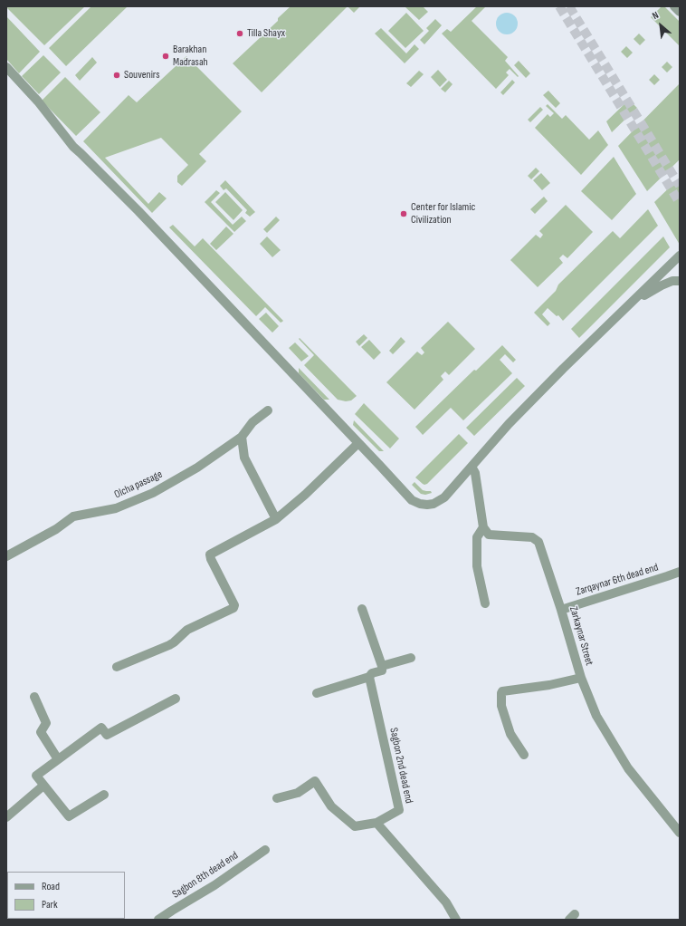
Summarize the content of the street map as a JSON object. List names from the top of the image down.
{
  "streets": {
    "street": [
      "Olcha passage",
      "Zarqaynar 6th dead end",
      "Zarkaynar Street",
      "Sagbon 2nd dead end",
      "Sagbon 8th dead end"
    ]
  },
  "crossings": [
    ["Zarqaynar 6th dead end", "Zarkaynar Street"]
  ],
  "places": [
    "Tilla Shayx",
    "Barakhan Madrasah",
    "Souvenirs",
    "Center for Islamic Civilization"
  ],
  "legend": ["Road", "Park"],
  "north": "top left"
}
